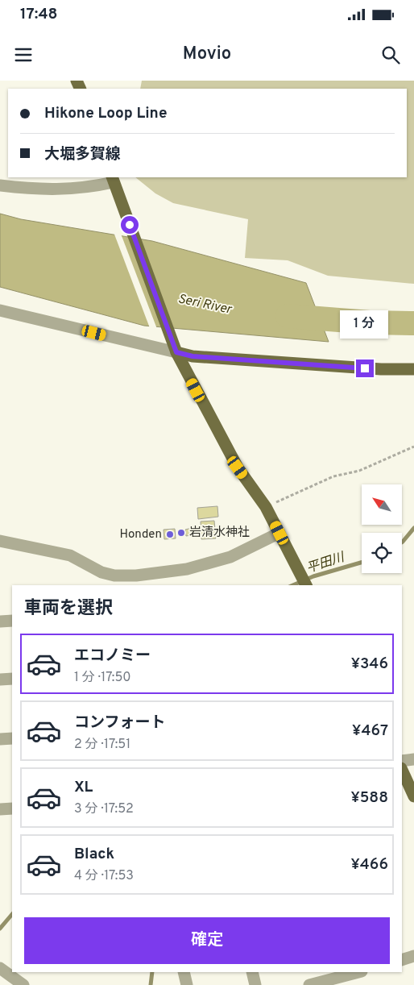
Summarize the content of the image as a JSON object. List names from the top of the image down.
{
  "water": ["Seri River", "平田川"],
  "places": ["岩清水神社", "Honden"],
  "north": "top left",
  "page": {
    "status": "17:48",
    "header": "Movio",
    "banner": ["Hikone Loop Line", "大堀多賀線"],
    "bubble": "1 分",
    "heading": "車両を選択",
    "list": [
      {
        "name": "エコノミー",
        "note": "1 分 · 17:50",
        "value": "¥346"
      },
      {
        "name": "コンフォート",
        "note": "2 分 · 17:51",
        "value": "¥467"
      },
      {
        "name": "XL",
        "note": "3 分 · 17:52",
        "value": "¥588"
      },
      {
        "name": "Black",
        "note": "4 分 · 17:53",
        "value": "¥466"
      }
    ],
    "buttons": "確定"
  }
}
